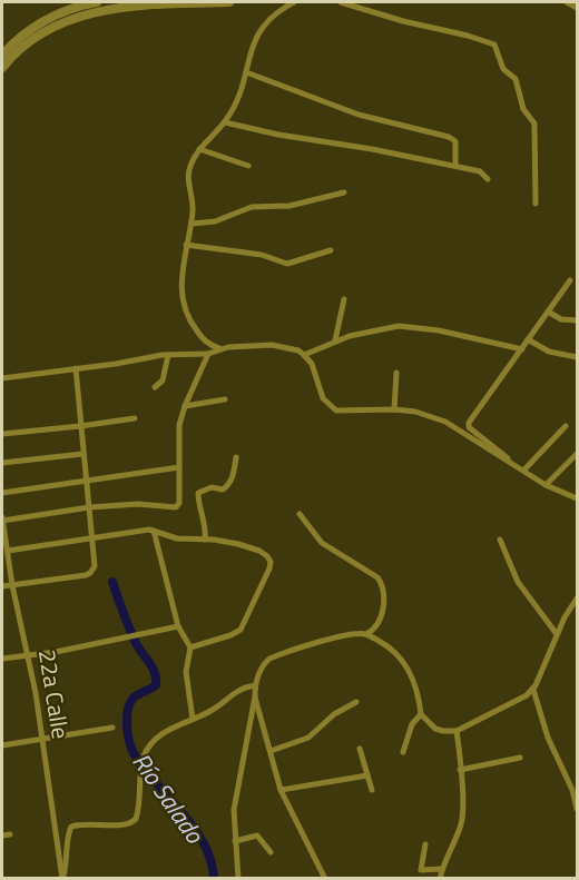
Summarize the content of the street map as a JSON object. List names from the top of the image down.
{
  "streets": {
    "street": ["22a Calle"]
  },
  "water": ["Río Salado"]
}
